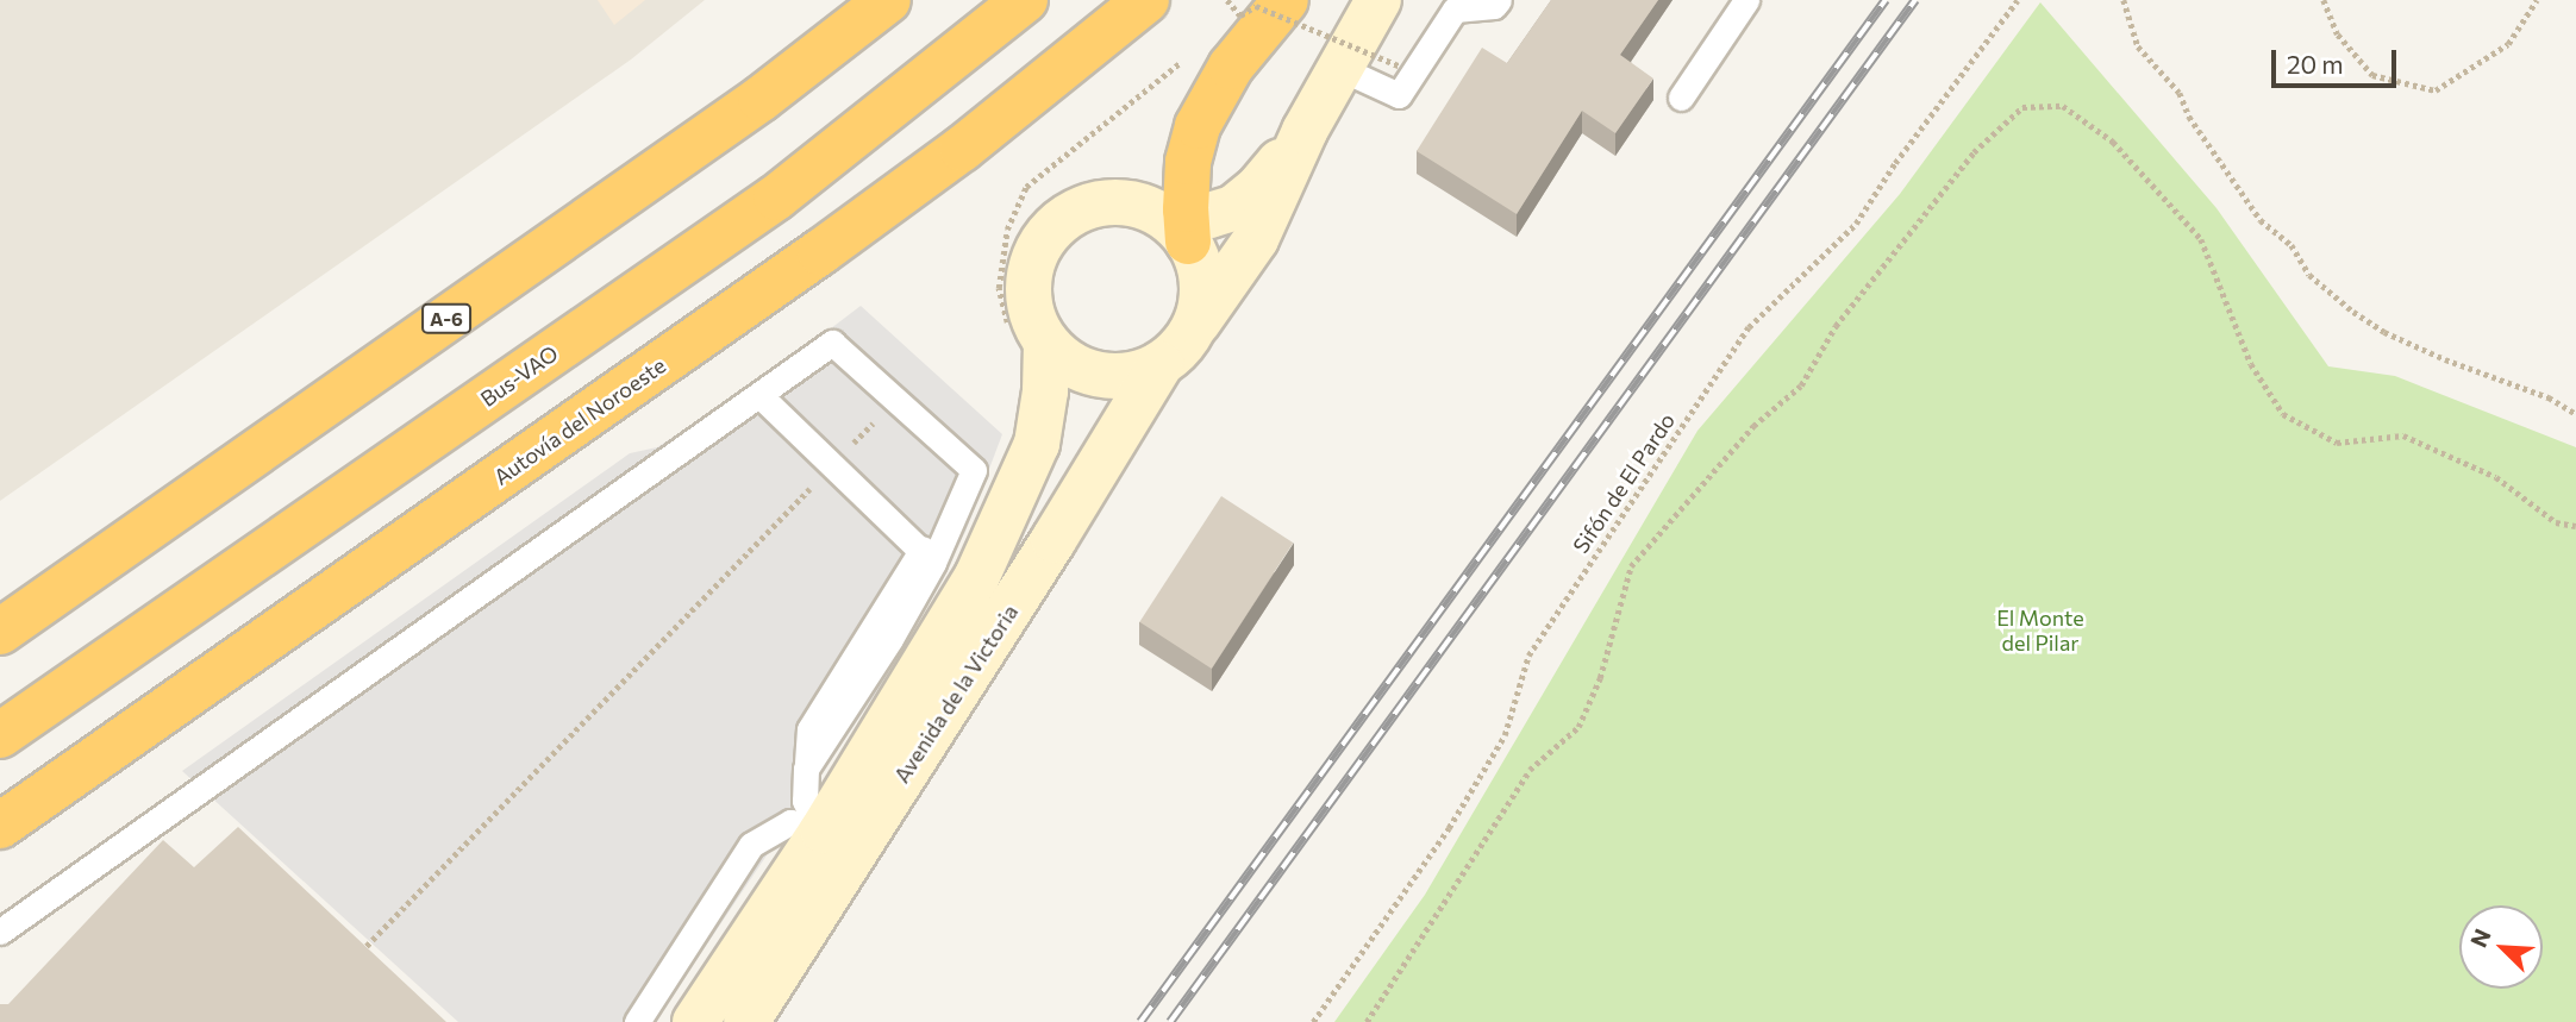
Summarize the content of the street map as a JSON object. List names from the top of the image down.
{
  "streets": {
    "highway": ["A-6", "Bus-VAO", "Autovía del Noroeste"],
    "street": ["Avenida de la Victoria"],
    "path": ["Sifón de El Pardo"]
  },
  "parks": ["El Monte del Pilar"],
  "scale_bar": "20 m",
  "north": "top left"
}
